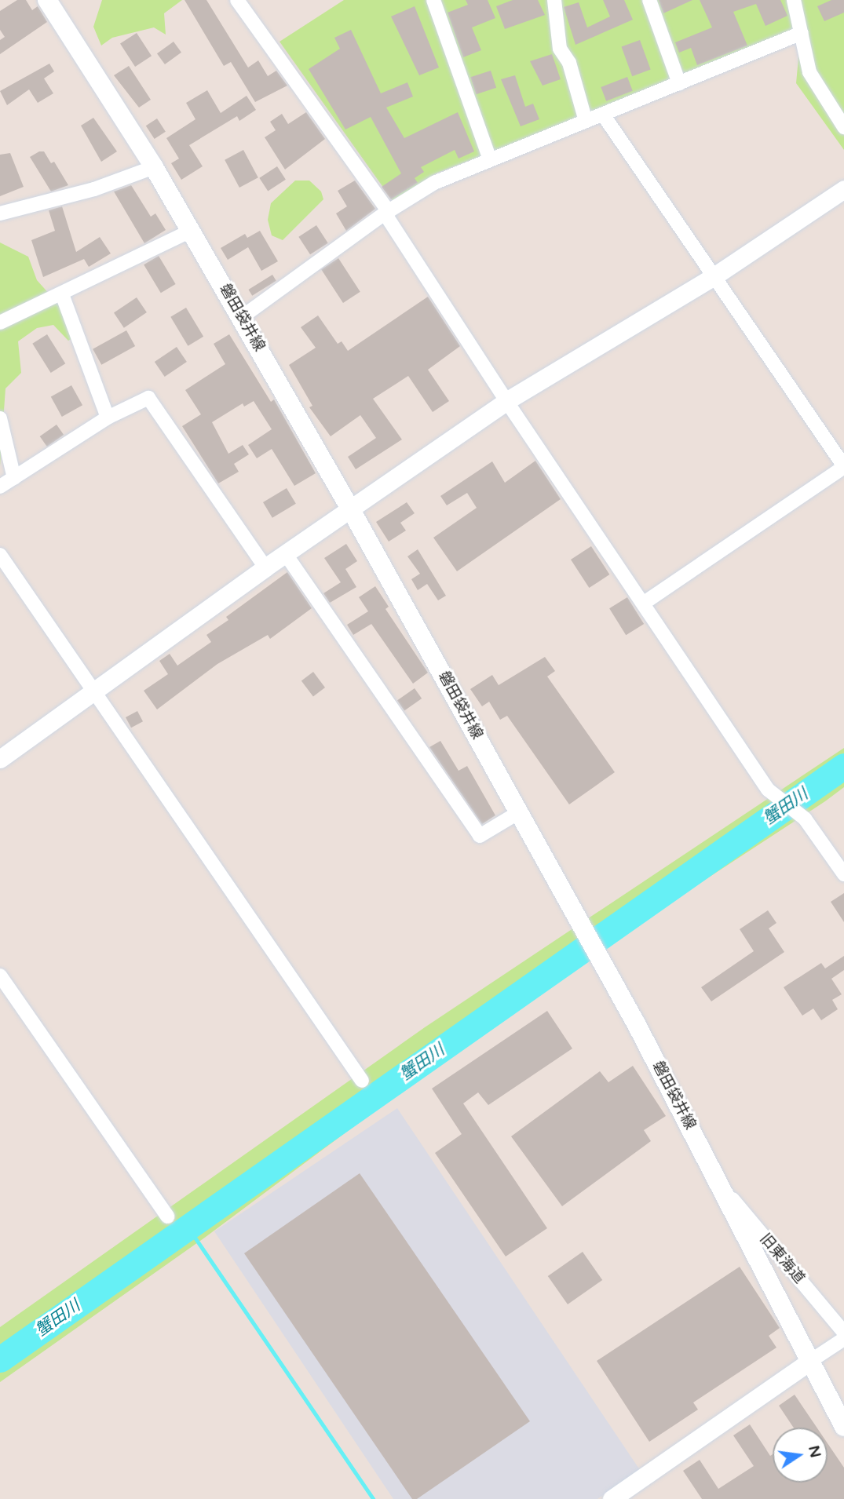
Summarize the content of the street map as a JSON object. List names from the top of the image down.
{
  "streets": {
    "main road": ["磐田袋井線"],
    "street": ["旧東海道"]
  },
  "crossings": [
    ["磐田袋井線", "旧東海道"]
  ],
  "water": ["蟹田川"],
  "north": "right"
}
